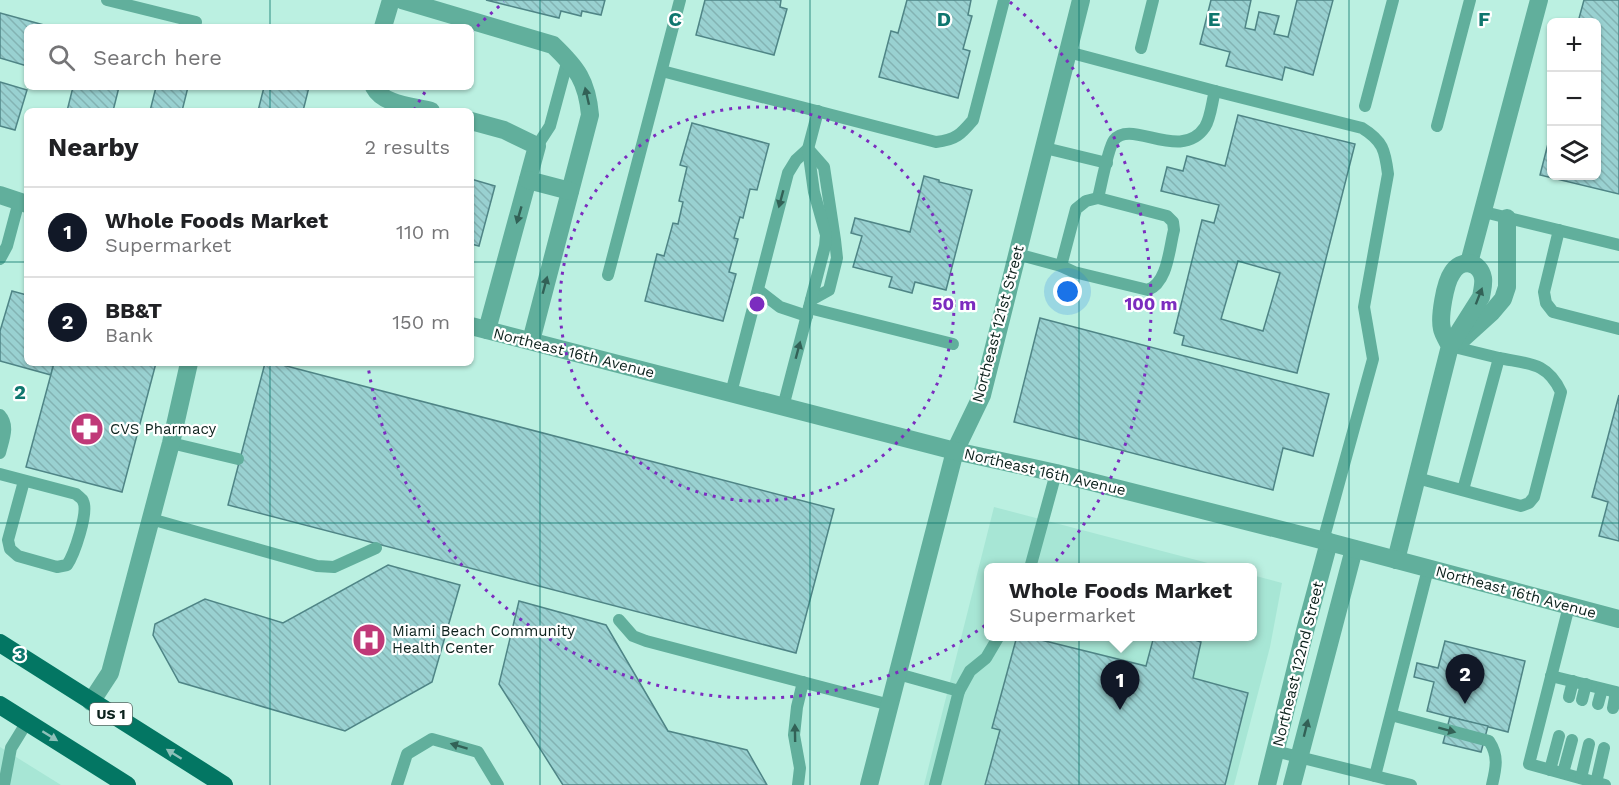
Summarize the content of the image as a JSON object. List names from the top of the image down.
{
  "streets": {
    "main road": ["US 1"],
    "street": ["Northeast 121st Street", "Northeast 16th Avenue", "Northeast 122nd Street"]
  },
  "crossings": [
    ["Northeast 121st Street", "Northeast 16th Avenue"],
    ["Northeast 16th Avenue", "Northeast 122nd Street"]
  ],
  "places": {
    "pharmacy": ["CVS Pharmacy"],
    "hospital": ["Miami Beach Community Health Center"]
  },
  "page": {
    "map_buttons": ["+", "−"],
    "search": "Search here",
    "heading": ["Nearby", "2 results"],
    "list": [
      {
        "mark": "1",
        "name": "Whole Foods Market",
        "note": "Supermarket",
        "value": "110 m"
      },
      {
        "mark": "2",
        "name": "BB&T",
        "note": "Bank",
        "value": "150 m"
      }
    ],
    "popup": ["Whole Foods Market", "Supermarket"],
    "pins": ["2", "1"]
  },
  "grid": {
    "columns": [
      "C",
      "D",
      "E",
      "F"
    ],
    "rows": ["2", "3"]
  },
  "rings": ["50 m", "100 m"]
}
